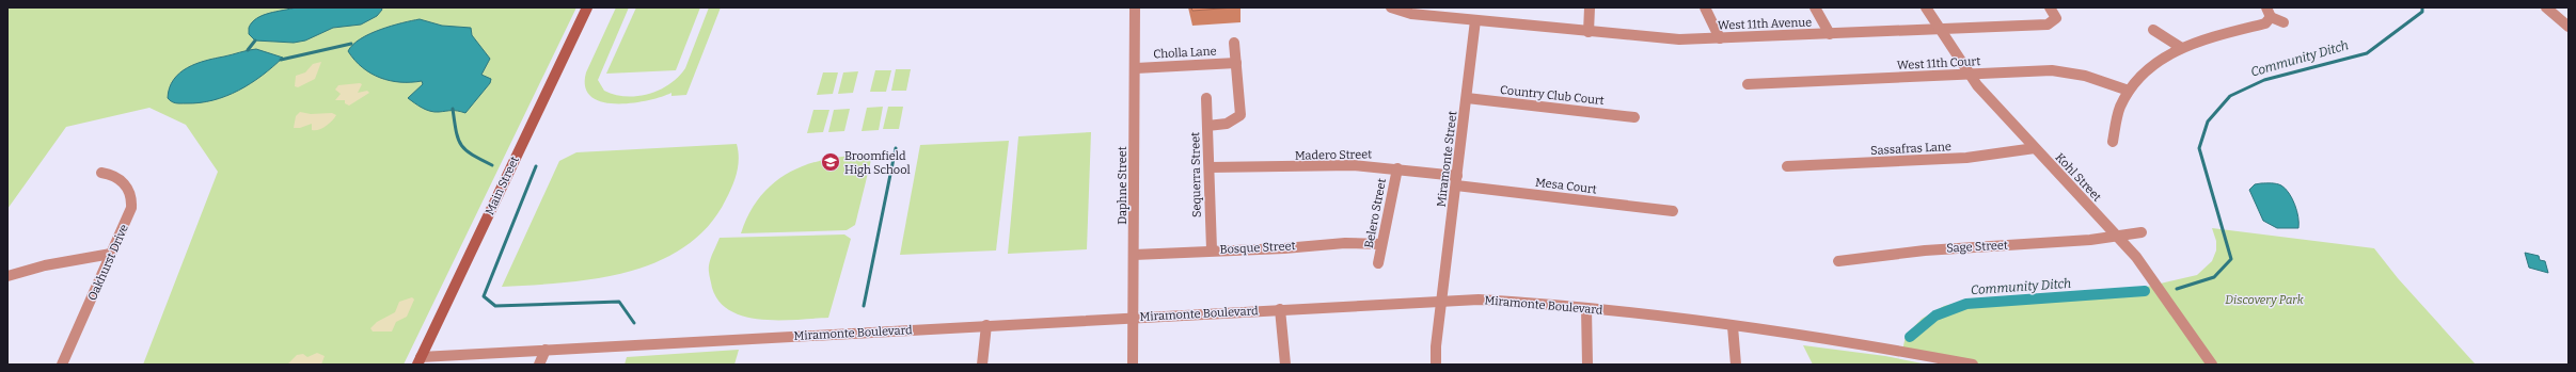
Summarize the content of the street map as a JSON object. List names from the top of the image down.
{
  "streets": {
    "main road": ["Main Street"],
    "street": [
      "West 11th Avenue",
      "Cholla Lane",
      "West 11th Court",
      "Country Club Court",
      "Sassafras Lane",
      "Madero Street",
      "Miramonte Street",
      "Sequerra Street",
      "Kohl Street",
      "Daphne Street",
      "Mesa Court",
      "Belero Street",
      "Sage Street",
      "Bosque Street",
      "Oakhurst Drive",
      "Miramonte Boulevard"
    ]
  },
  "crossings": [
    ["West 11th Avenue", "Miramonte Street"],
    ["West 11th Avenue", "Kohl Street"],
    ["Cholla Lane", "Daphne Street"],
    ["West 11th Court", "Kohl Street"],
    ["Country Club Court", "Miramonte Street"],
    ["Sassafras Lane", "Kohl Street"],
    ["Madero Street", "Miramonte Street"],
    ["Madero Street", "Sequerra Street"],
    ["Madero Street", "Mesa Court"],
    ["Madero Street", "Belero Street"],
    ["Miramonte Street", "Mesa Court"],
    ["Miramonte Street", "Miramonte Boulevard"],
    ["Sequerra Street", "Bosque Street"],
    ["Kohl Street", "Sage Street"],
    ["Main Street", "Miramonte Boulevard"],
    ["Daphne Street", "Bosque Street"],
    ["Daphne Street", "Miramonte Boulevard"],
    ["Belero Street", "Bosque Street"]
  ],
  "water": ["Community Ditch"],
  "parks": ["Discovery Park"],
  "places": {
    "school or university": ["Broomfield High School"]
  }
}
